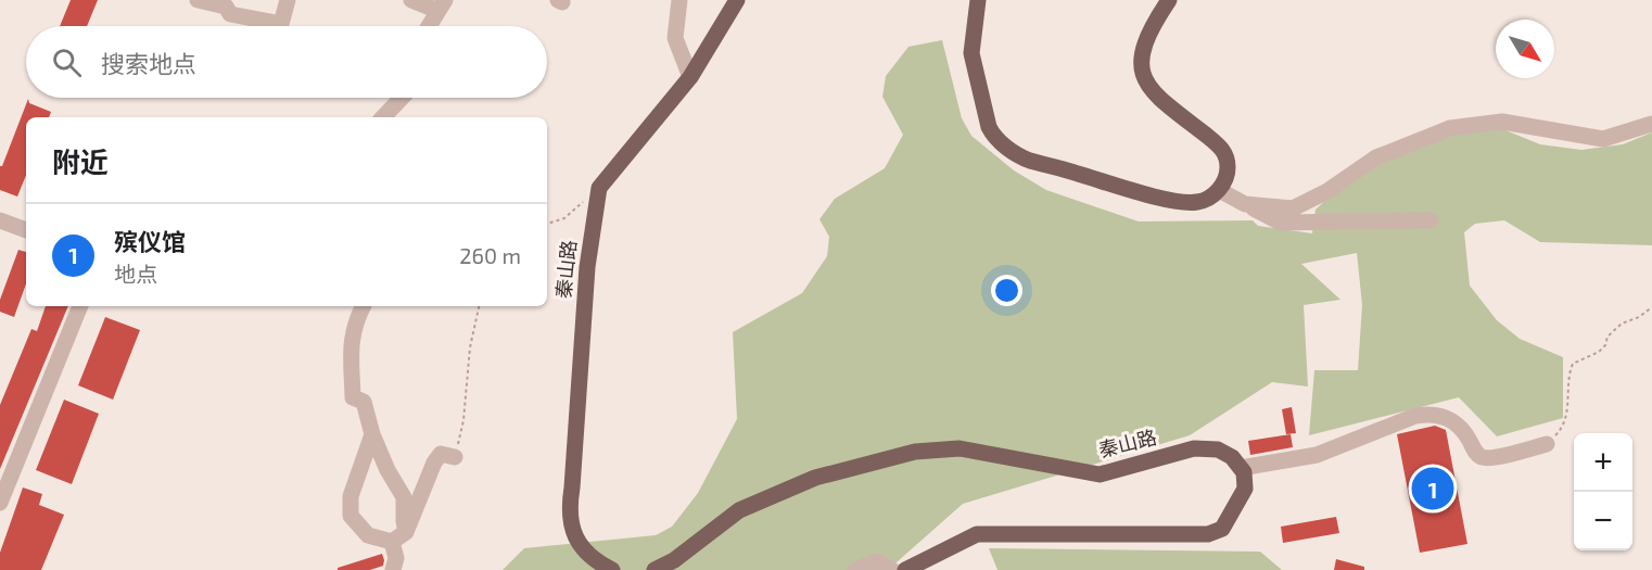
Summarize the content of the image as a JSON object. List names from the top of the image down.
{
  "streets": {
    "main road": ["秦山路"]
  },
  "north": "bottom right",
  "page": {
    "search": "搜索地点",
    "heading": "附近",
    "list": [
      {
        "mark": "1",
        "name": "殡仪馆",
        "note": "地点",
        "value": "260 m"
      }
    ],
    "map_buttons": ["+", "−"],
    "pins": "1"
  }
}
